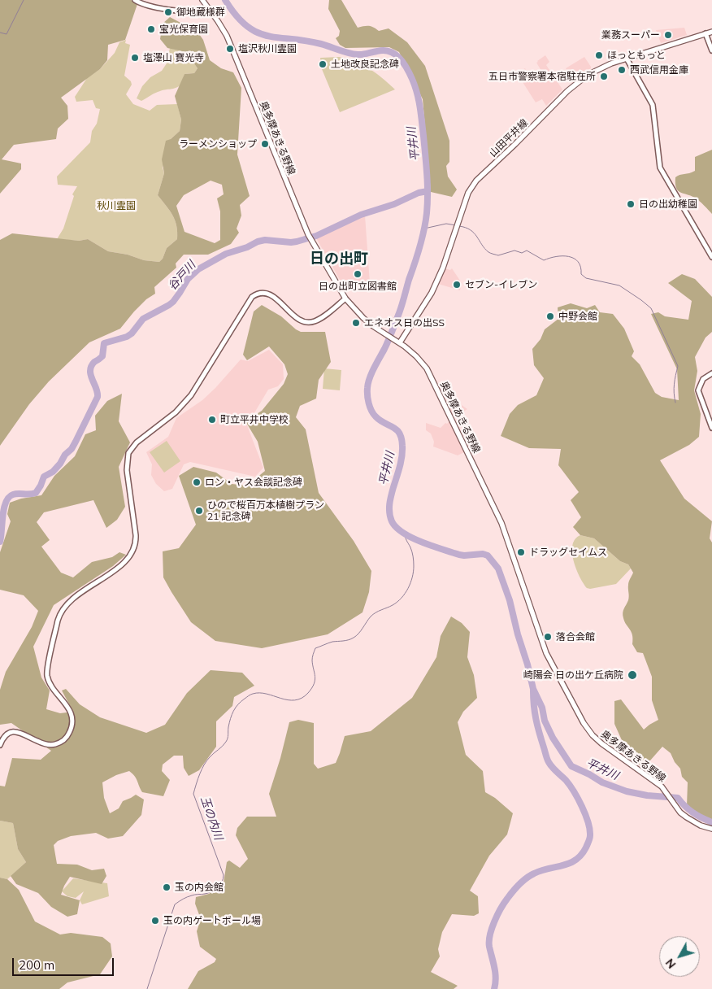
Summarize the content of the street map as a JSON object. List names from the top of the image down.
{
  "streets": {
    "main road": ["奥多摩あきる野線", "山田平井線"]
  },
  "crossings": [
    ["奥多摩あきる野線", "山田平井線"]
  ],
  "districts": ["日の出町"],
  "water": ["平井川", "谷戸川", "玉の内川"],
  "parks": ["秋川霊園"],
  "places": [
    "御地蔵様群",
    "宝光保育園",
    "業務スーパー",
    "塩沢秋川霊園",
    "ほっともっと",
    "塩澤山 寶光寺",
    "土地改良記念碑",
    "西武信用金庫",
    "五日市警察署本宿駐在所",
    "ラーメンショップ",
    "日の出幼稚園",
    "日の出町立図書館",
    "セブン-イレブン",
    "中野会館",
    "エネオス日の出SS",
    "町立平井中学校",
    "ロン・ヤス会談記念碑",
    "ひので桜百万本植樹プラン 21 記念碑",
    "ドラッグセイムス",
    "落合会館",
    "崎陽会 日の出ケ丘病院",
    "玉の内会館",
    "玉の内ゲートボール場"
  ],
  "scale_bar": "200 m",
  "north": "bottom left"
}
